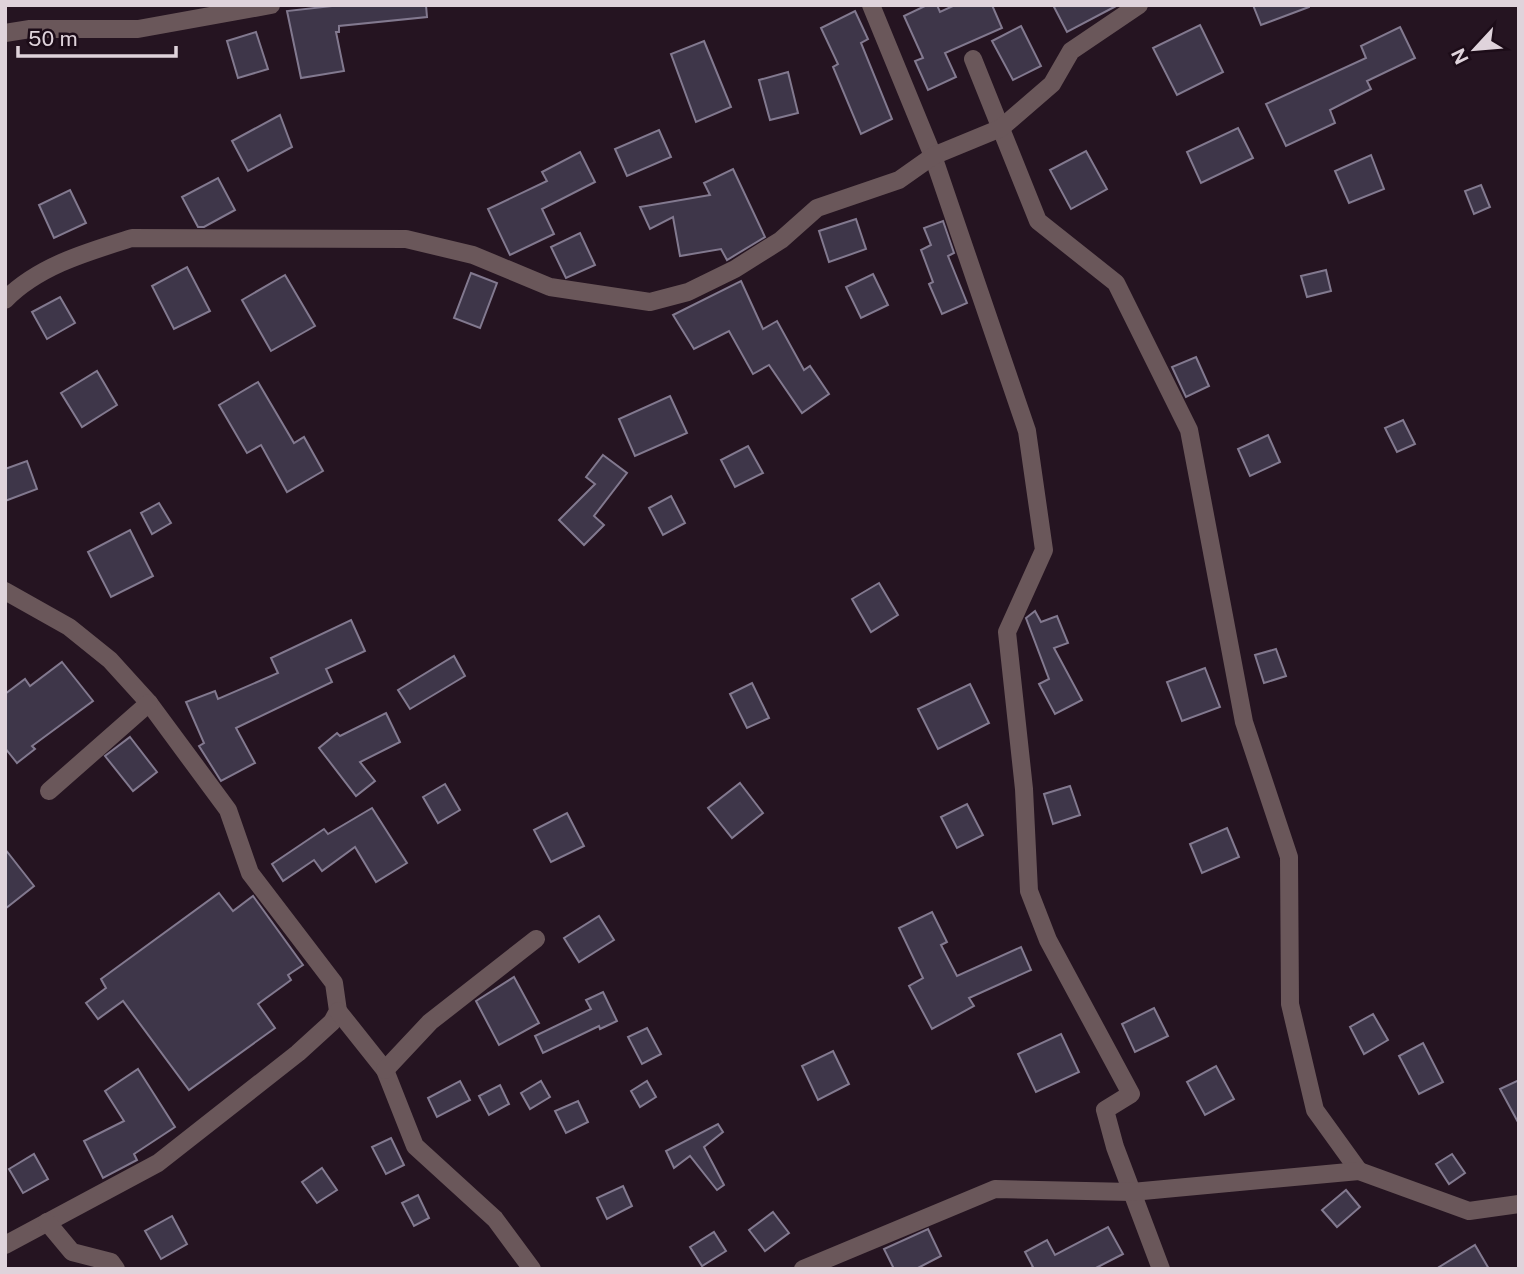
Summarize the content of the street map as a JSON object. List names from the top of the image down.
{
  "scale_bar": "50 m",
  "north": "bottom left"
}
